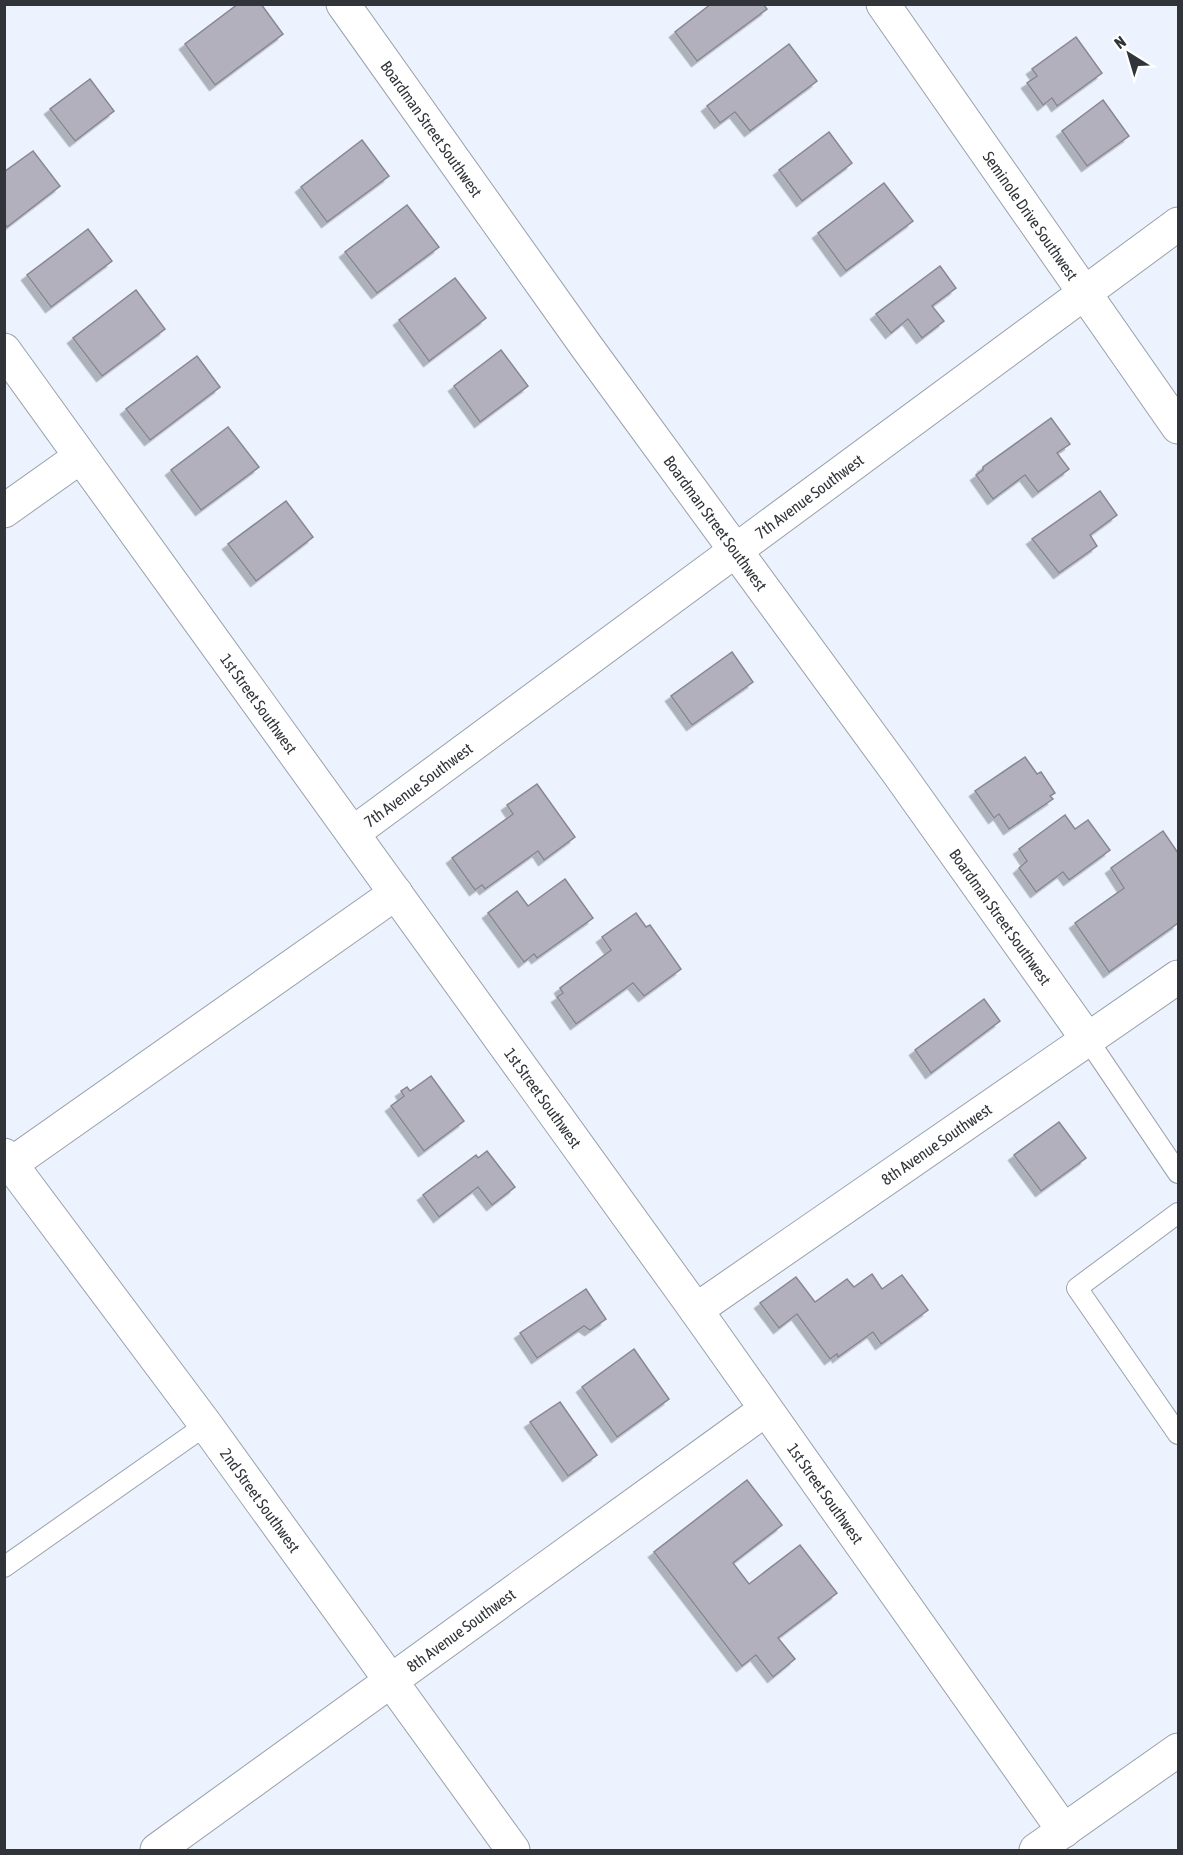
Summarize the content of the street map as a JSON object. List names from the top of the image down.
{
  "streets": {
    "street": [
      "Boardman Street Southwest",
      "Seminole Drive Southwest",
      "7th Avenue Southwest",
      "1st Street Southwest",
      "8th Avenue Southwest",
      "2nd Street Southwest"
    ]
  },
  "crossings": [
    ["Boardman Street Southwest", "7th Avenue Southwest"],
    ["Boardman Street Southwest", "8th Avenue Southwest"],
    ["Seminole Drive Southwest", "7th Avenue Southwest"],
    ["7th Avenue Southwest", "1st Street Southwest"],
    ["1st Street Southwest", "8th Avenue Southwest"],
    ["8th Avenue Southwest", "2nd Street Southwest"]
  ],
  "north": "top left"
}
